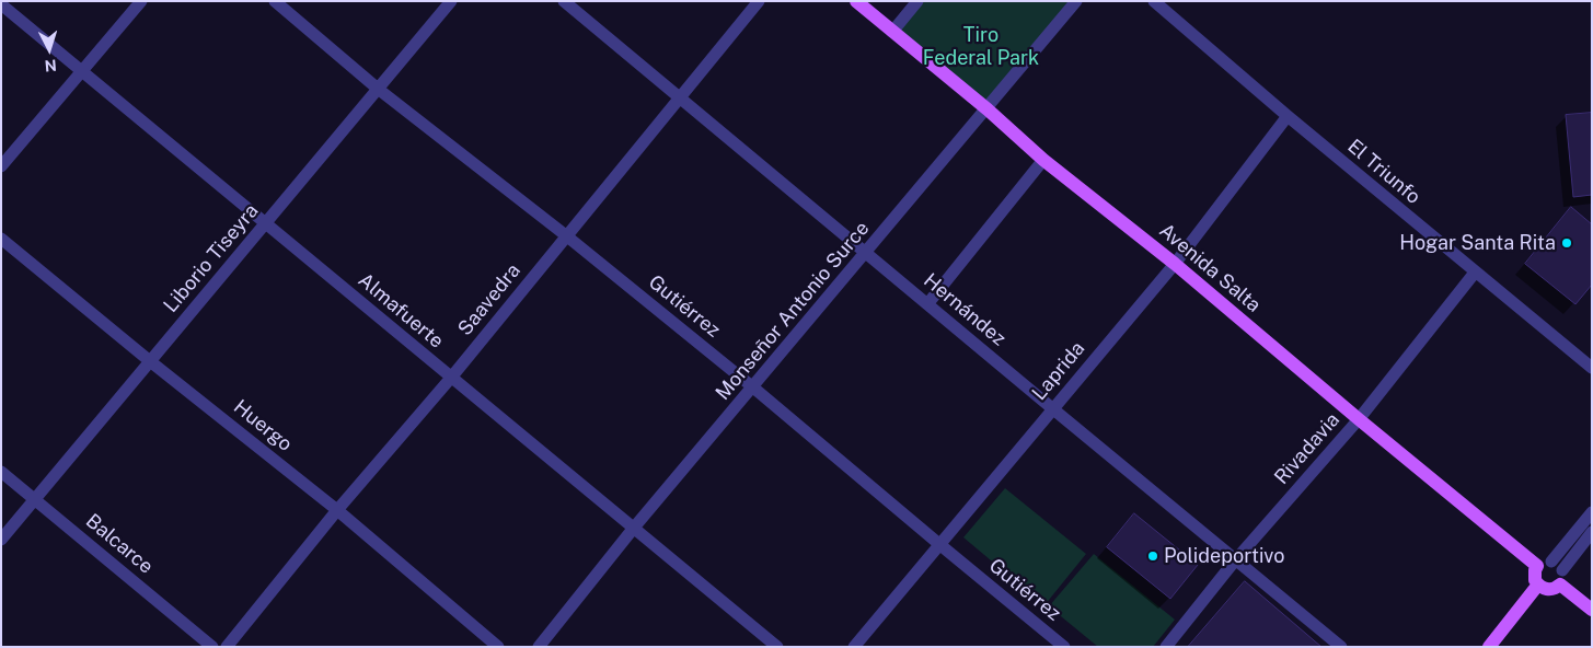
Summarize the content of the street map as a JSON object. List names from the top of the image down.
{
  "streets": {
    "main road": ["Avenida Salta"],
    "street": [
      "El Triunfo",
      "Liborio Tiseyra",
      "Saavedra",
      "Gutiérrez",
      "Hernández",
      "Almafuerte",
      "Monseñor Antonio Surce",
      "Laprida",
      "Huergo",
      "Rivadavia",
      "Balcarce"
    ]
  },
  "crossings": [
    ["El Triunfo", "Laprida"],
    ["El Triunfo", "Rivadavia"],
    ["Liborio Tiseyra", "Gutiérrez"],
    ["Liborio Tiseyra", "Almafuerte"],
    ["Liborio Tiseyra", "Huergo"],
    ["Liborio Tiseyra", "Balcarce"],
    ["Avenida Salta", "Monseñor Antonio Surce"],
    ["Avenida Salta", "Laprida"],
    ["Avenida Salta", "Rivadavia"],
    ["Saavedra", "Gutiérrez"],
    ["Saavedra", "Hernández"],
    ["Saavedra", "Almafuerte"],
    ["Saavedra", "Huergo"],
    ["Gutiérrez", "Monseñor Antonio Surce"],
    ["Gutiérrez", "Laprida"],
    ["Hernández", "Monseñor Antonio Surce"],
    ["Hernández", "Laprida"],
    ["Hernández", "Rivadavia"],
    ["Almafuerte", "Monseñor Antonio Surce"]
  ],
  "parks": ["Tiro Federal Park"],
  "places": ["Hogar Santa Rita", "Polideportivo"],
  "north": "bottom"
}
